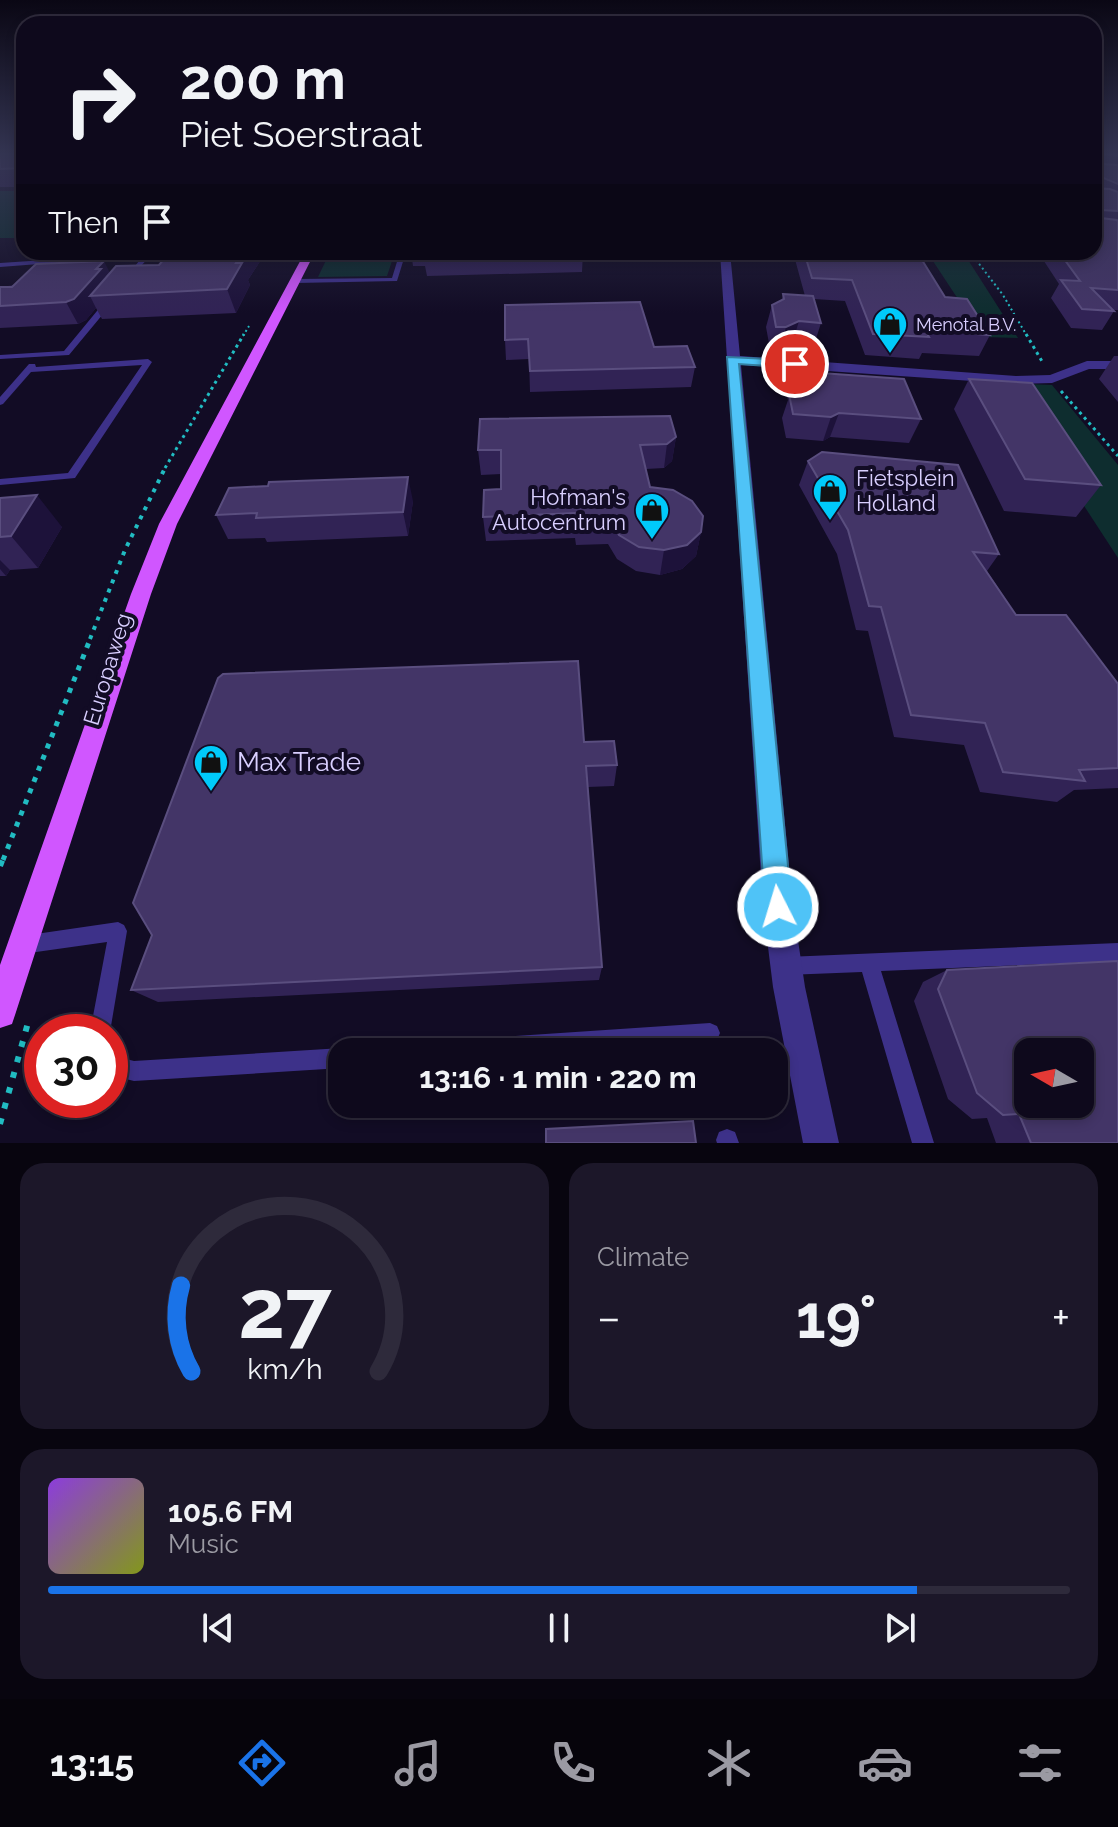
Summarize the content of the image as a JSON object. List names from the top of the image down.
{
  "streets": {
    "main road": ["Europaweg"]
  },
  "places": {
    "shop": [
      "Menotal B.V.",
      "Fietsplein Holland",
      "Hofman's Autocentrum",
      "Max Trade"
    ]
  },
  "north": "left",
  "page": {
    "turn": ["200 m", "Piet Soerstraat"],
    "then": "Then",
    "limit": "30",
    "trip": "13:16 · 1 min · 220 m",
    "tile": "Climate",
    "heat": ["−", "19°", "+"],
    "song": ["105.6 FM", "Music"],
    "tabs": "13:15",
    "gauge": ["27", "km/h"]
  }
}
